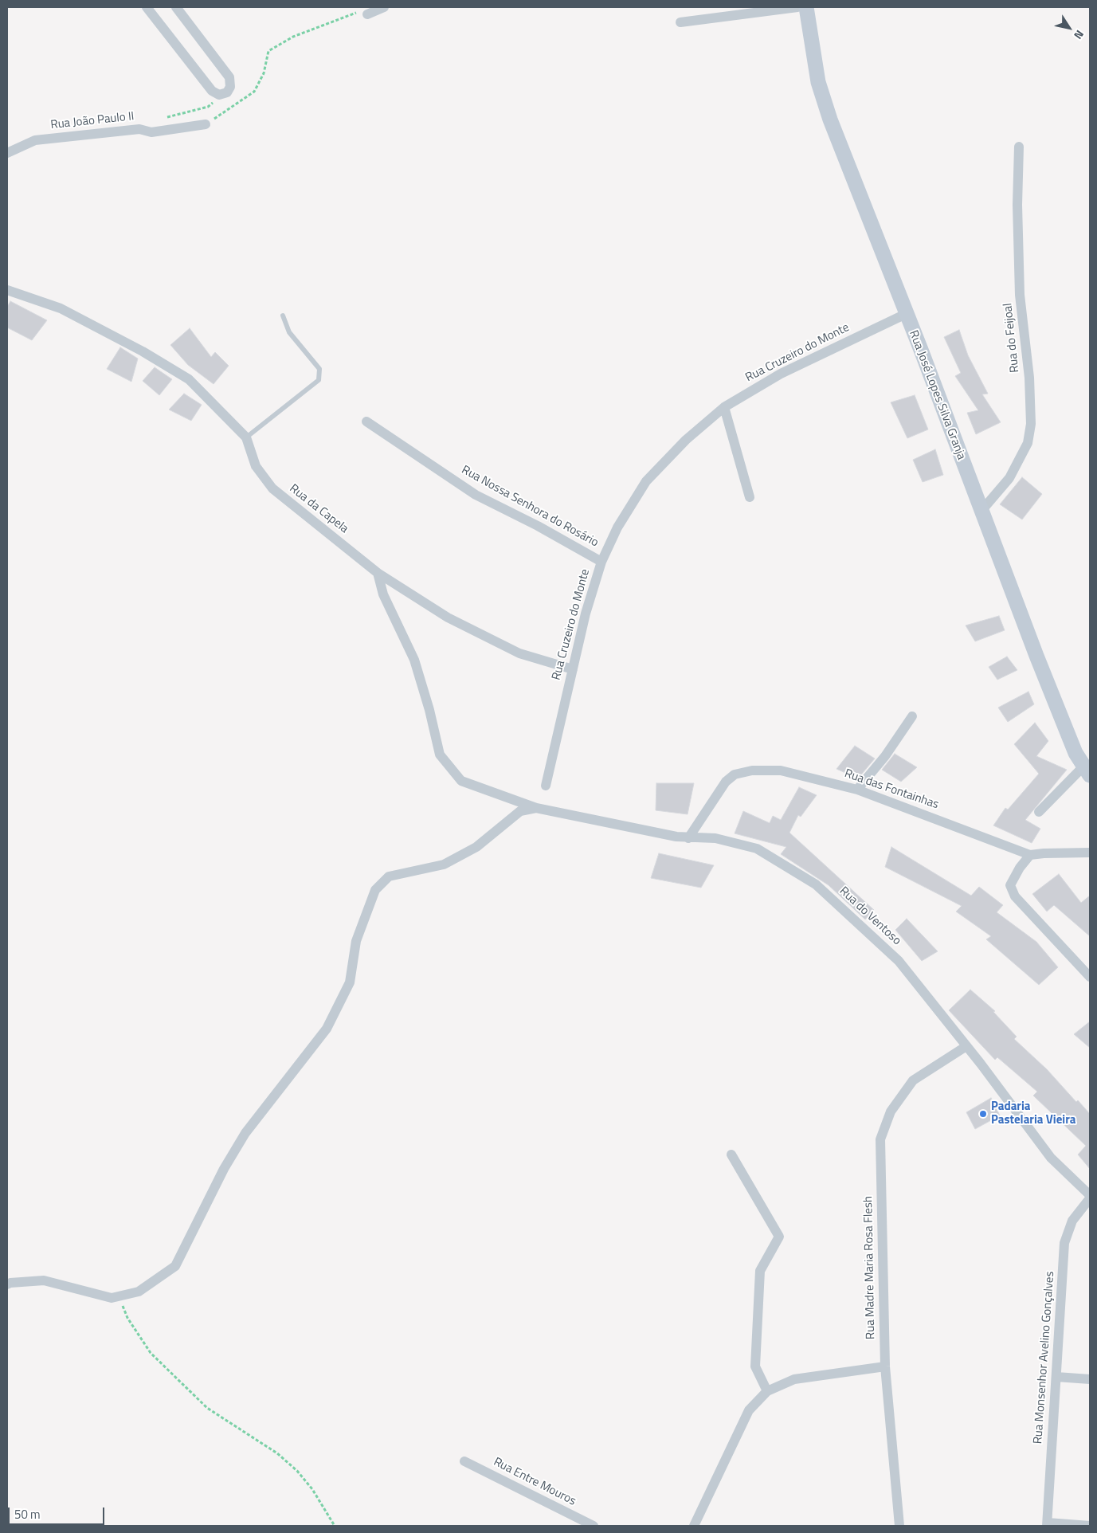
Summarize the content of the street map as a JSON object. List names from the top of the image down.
{
  "streets": {
    "main road": ["Rua José Lopes Silva Granja"],
    "street": [
      "Rua João Paulo II",
      "Rua do Feijoal",
      "Rua Cruzeiro do Monte",
      "Rua Nossa Senhora do Rosário",
      "Rua da Capela",
      "Rua das Fontainhas",
      "Rua do Ventoso",
      "Rua Madre Maria Rosa Flesh",
      "Rua Monsenhor Avelino Gonçalves",
      "Rua Entre Mouros"
    ]
  },
  "crossings": [
    ["Rua do Feijoal", "Rua José Lopes Silva Granja"],
    ["Rua Cruzeiro do Monte", "Rua José Lopes Silva Granja"],
    ["Rua Cruzeiro do Monte", "Rua Nossa Senhora do Rosário"],
    ["Rua Cruzeiro do Monte", "Rua da Capela"],
    ["Rua das Fontainhas", "Rua do Ventoso"],
    ["Rua do Ventoso", "Rua Madre Maria Rosa Flesh"]
  ],
  "places": ["Padaria Pastelaria Vieira"],
  "scale_bar": "50 m",
  "north": "bottom right"
}
